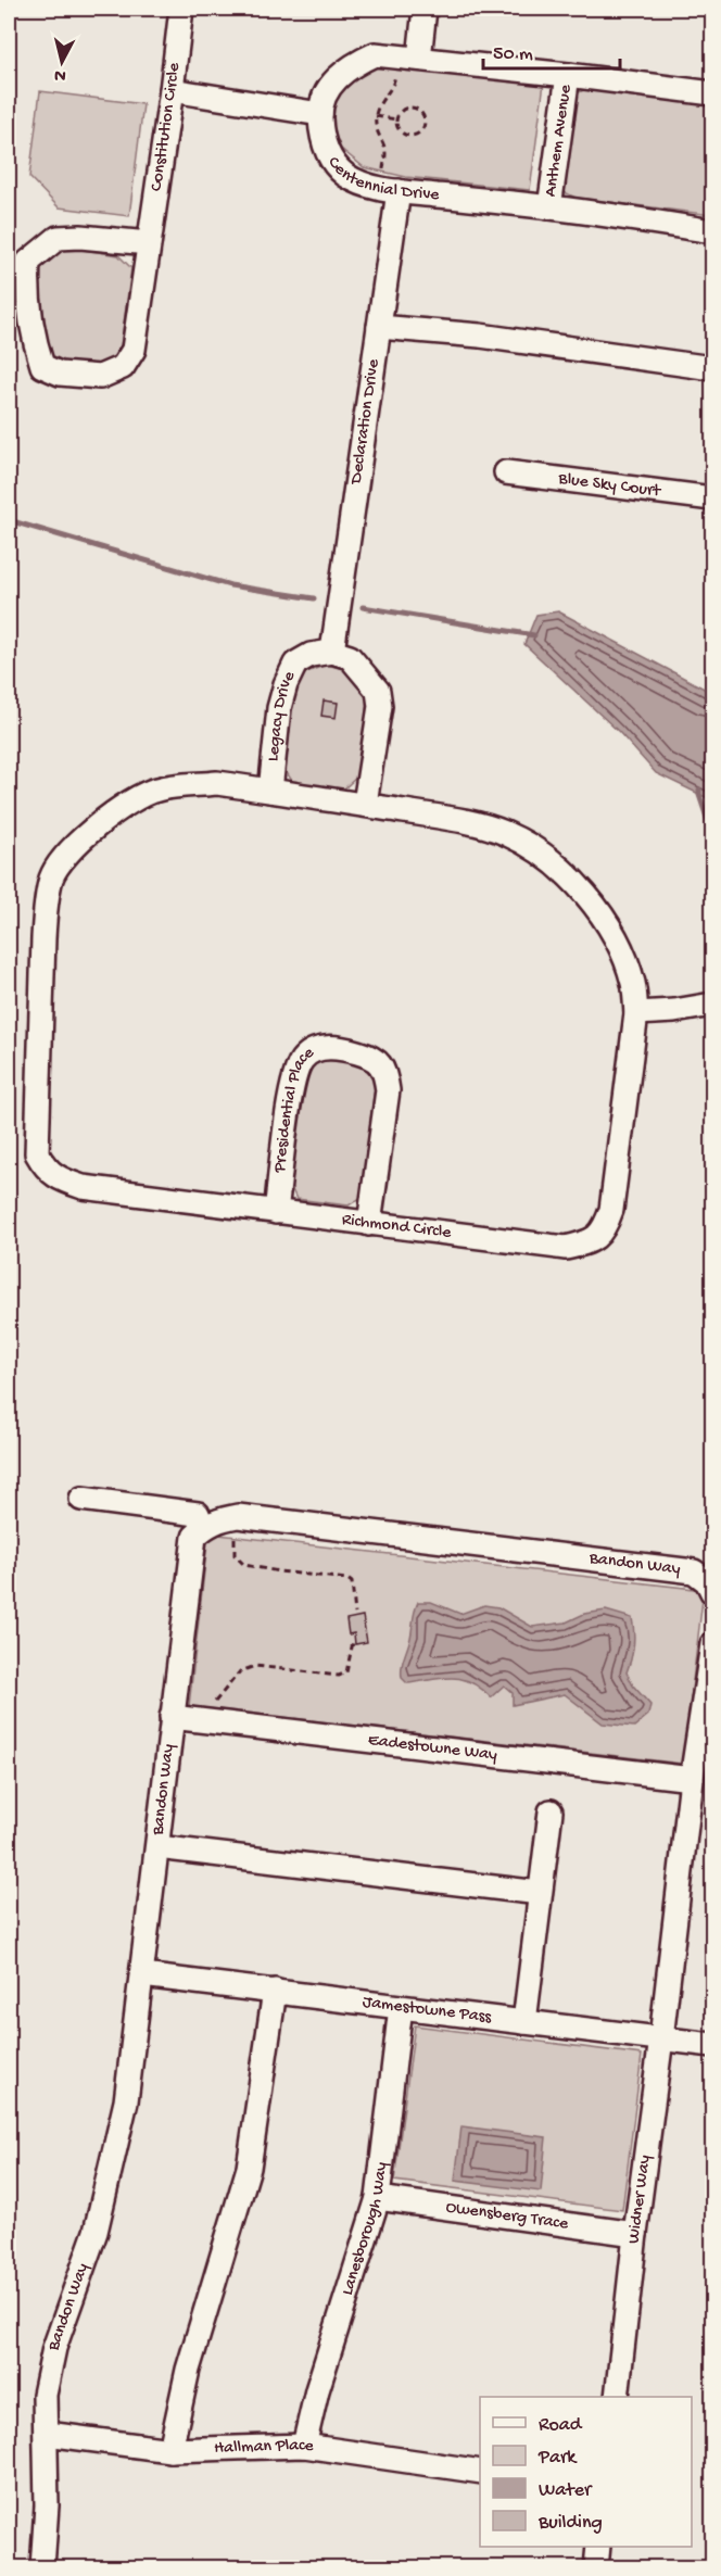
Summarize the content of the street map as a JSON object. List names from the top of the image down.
{
  "streets": {
    "street": [
      "Constitution Circle",
      "Anthem Avenue",
      "Centennial Drive",
      "Declaration Drive",
      "Blue Sky Court",
      "Legacy Drive",
      "Presidential Place",
      "Richmond Circle",
      "Bandon Way",
      "Eadestowne Way",
      "Jamestowne Pass",
      "Widner Way",
      "Owensberg Trace",
      "Lanesborough Way",
      "Hallman Place"
    ]
  },
  "crossings": [
    ["Anthem Avenue", "Centennial Drive"],
    ["Centennial Drive", "Declaration Drive"],
    ["Declaration Drive", "Legacy Drive"],
    ["Legacy Drive", "Richmond Circle"],
    ["Presidential Place", "Richmond Circle"],
    ["Bandon Way", "Eadestowne Way"],
    ["Bandon Way", "Jamestowne Pass"],
    ["Bandon Way", "Hallman Place"],
    ["Jamestowne Pass", "Widner Way"],
    ["Jamestowne Pass", "Lanesborough Way"],
    ["Widner Way", "Owensberg Trace"],
    ["Owensberg Trace", "Lanesborough Way"],
    ["Lanesborough Way", "Hallman Place"]
  ],
  "legend": [
    "Road",
    "Park",
    "Water",
    "Building"
  ],
  "scale_bar": "50 m",
  "north": "bottom"
}
